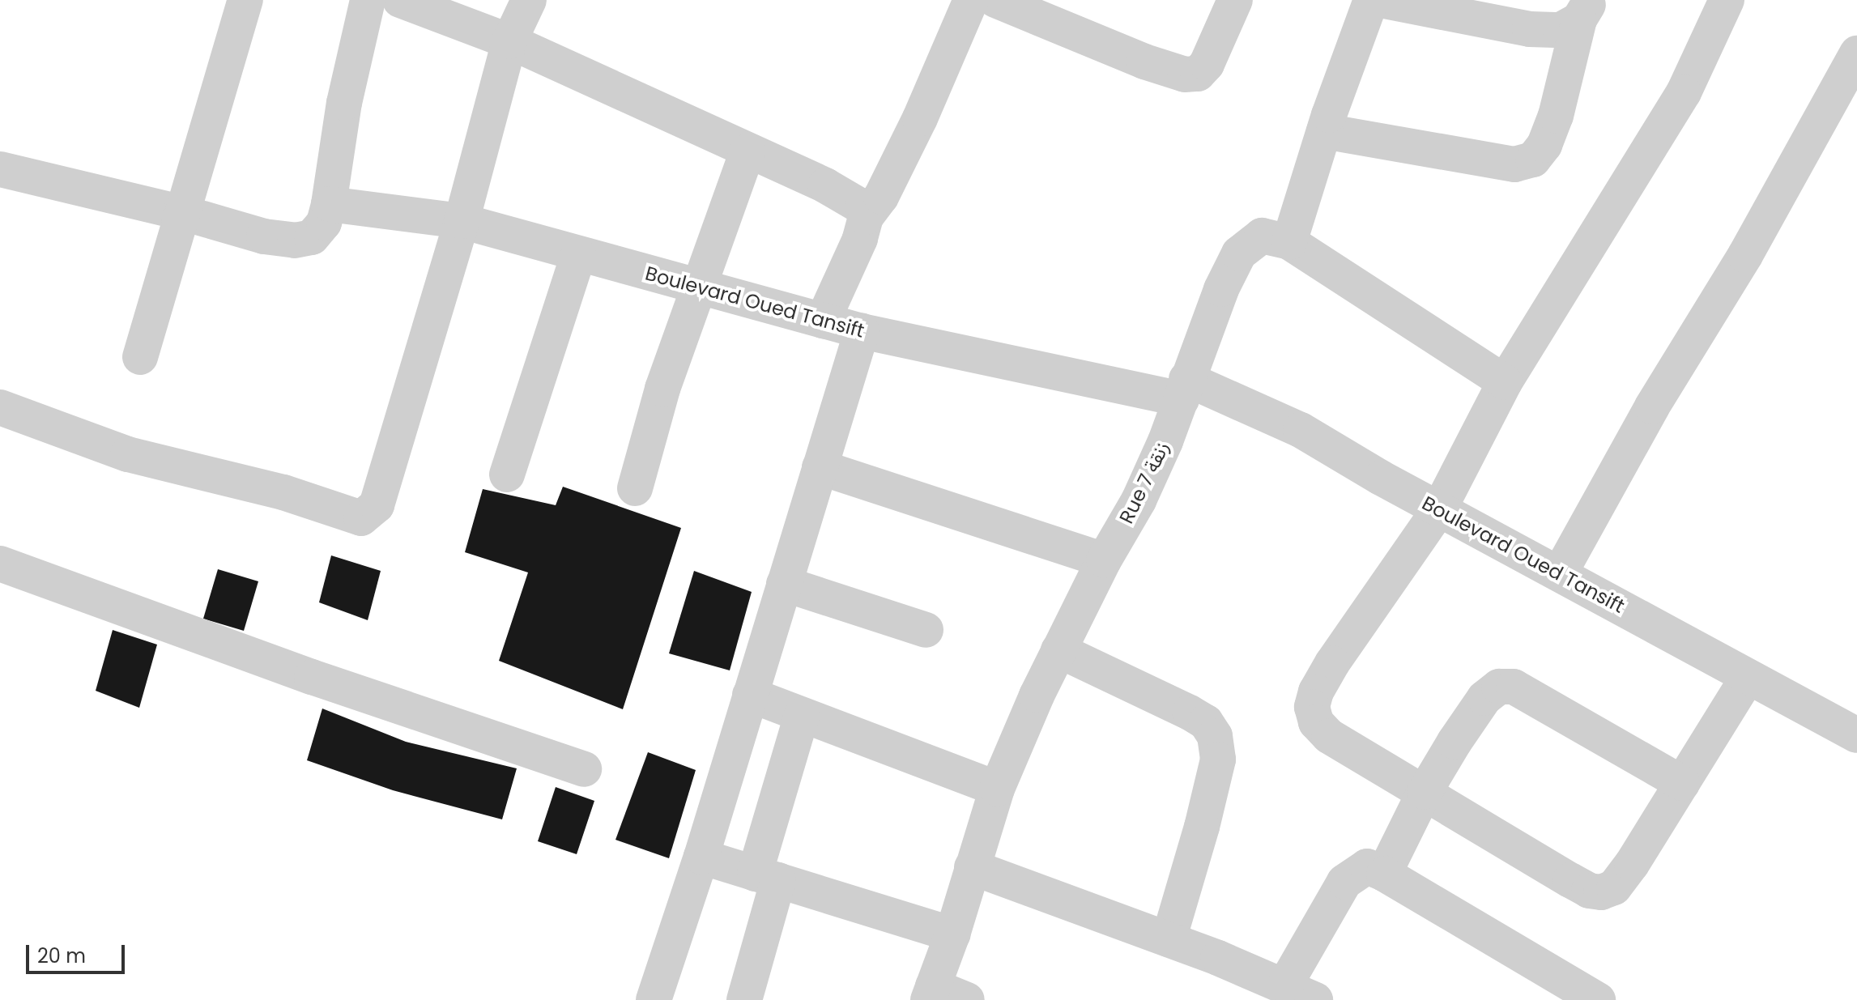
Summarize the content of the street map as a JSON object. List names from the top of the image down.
{
  "streets": {
    "street": ["Boulevard Oued Tansift", "Rue 7 زنقة"]
  },
  "crossings": [
    ["Boulevard Oued Tansift", "Rue 7 زنقة"]
  ],
  "scale_bar": "20 m"
}
